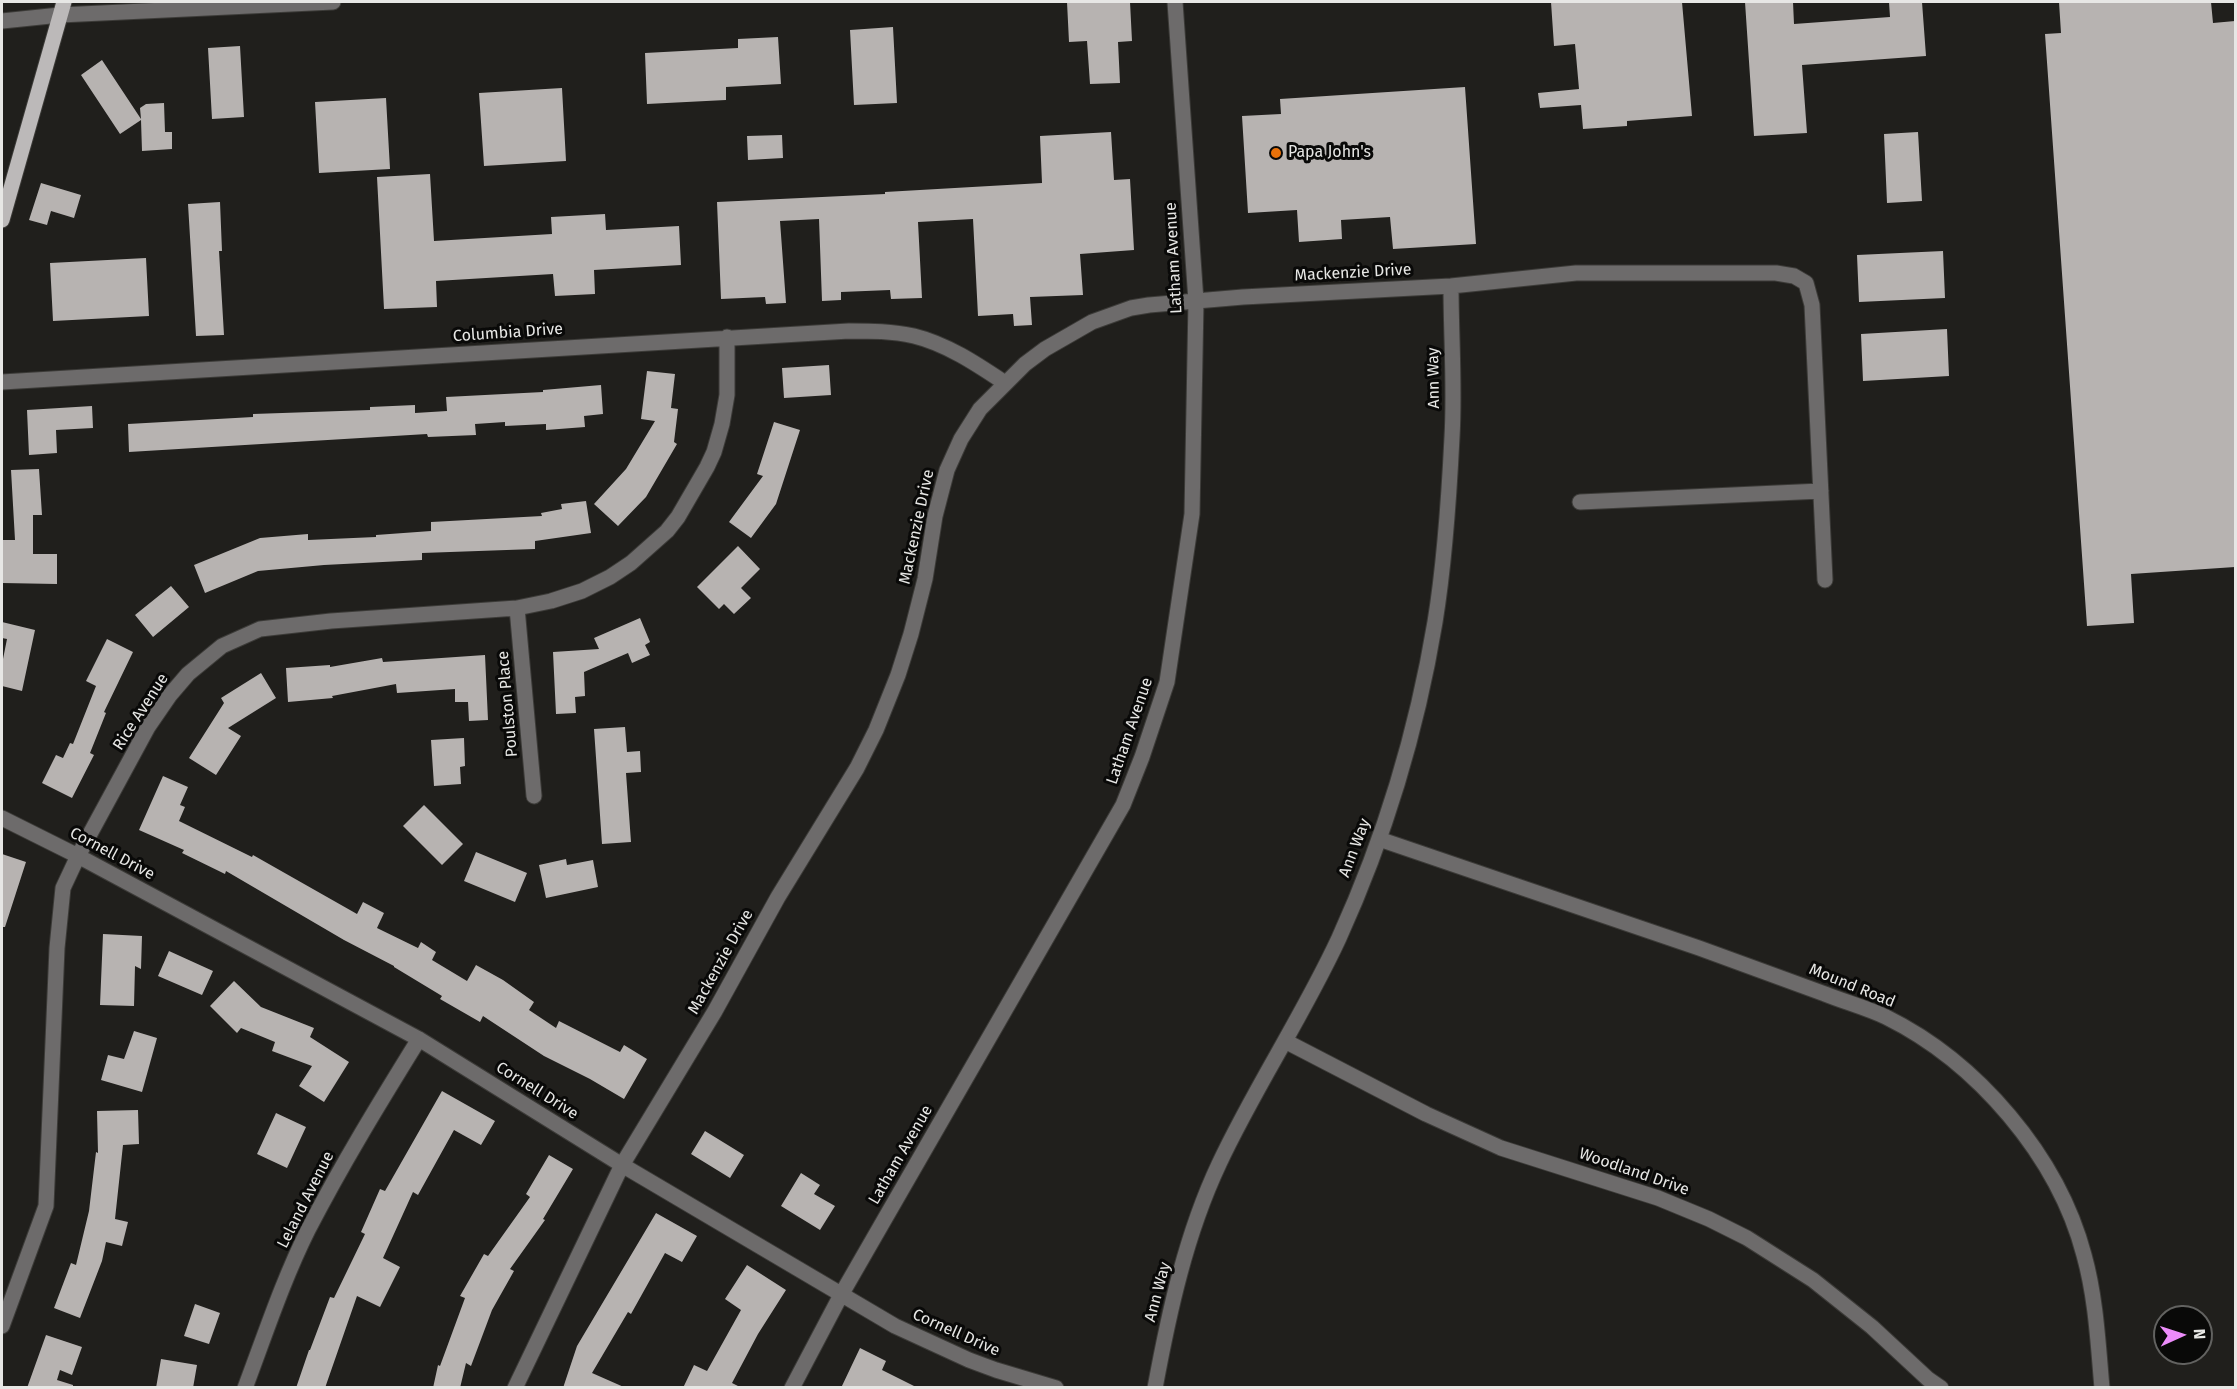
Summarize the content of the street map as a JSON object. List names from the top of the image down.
{
  "streets": {
    "street": [
      "Latham Avenue",
      "Mackenzie Drive",
      "Columbia Drive",
      "Ann Way",
      "Poulston Place",
      "Rice Avenue",
      "Cornell Drive",
      "Mound Road",
      "Woodland Drive",
      "Leland Avenue"
    ]
  },
  "crossings": [
    ["Latham Avenue", "Mackenzie Drive"],
    ["Latham Avenue", "Cornell Drive"],
    ["Mackenzie Drive", "Columbia Drive"],
    ["Mackenzie Drive", "Ann Way"],
    ["Mackenzie Drive", "Cornell Drive"],
    ["Columbia Drive", "Rice Avenue"],
    ["Ann Way", "Mound Road"],
    ["Ann Way", "Woodland Drive"],
    ["Poulston Place", "Rice Avenue"],
    ["Rice Avenue", "Cornell Drive"],
    ["Cornell Drive", "Leland Avenue"]
  ],
  "places": ["Papa John's"],
  "north": "right"
}
